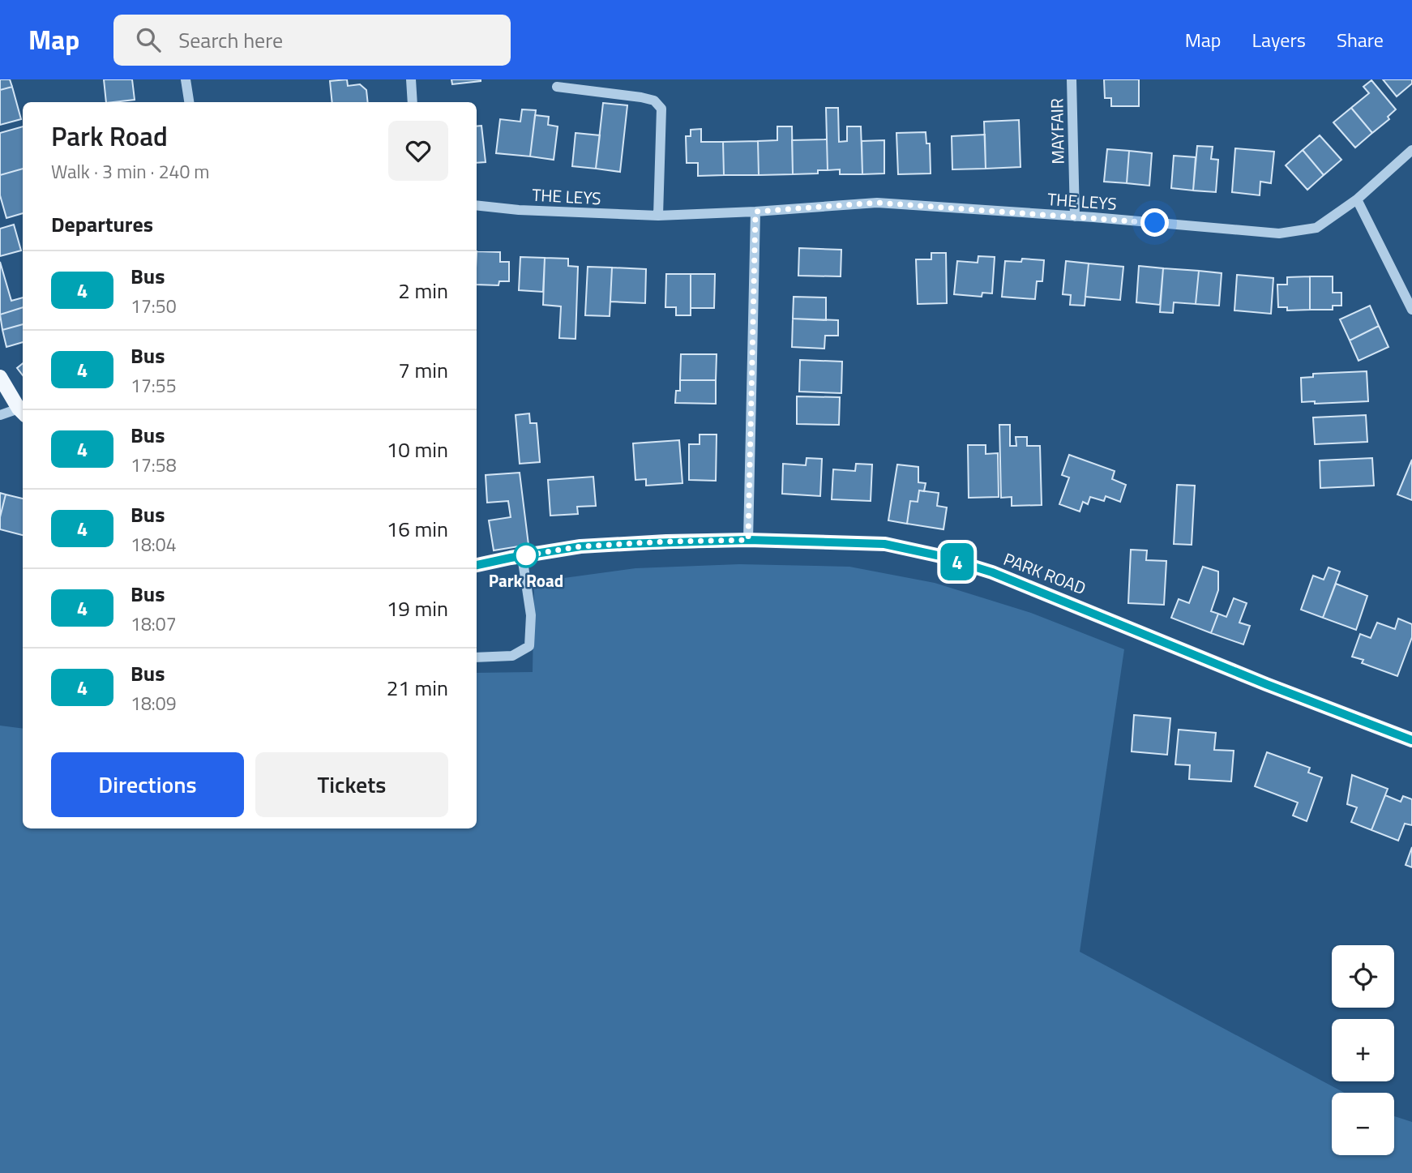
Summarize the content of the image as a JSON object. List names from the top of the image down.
{
  "streets": {
    "main road": ["PARK ROAD"],
    "street": ["MAYFAIR", "THE LEYS"]
  },
  "crossings": [
    ["MAYFAIR", "THE LEYS"]
  ],
  "places": ["Park Road"],
  "lines": ["bus line 4"],
  "page": {
    "header": "Map",
    "search": "Search here",
    "nav": ["Map", "Layers", "Share"],
    "on_map": "4",
    "heading": [
      ["Park Road", "Walk · 3 min · 240 m"],
      "Departures"
    ],
    "list": [
      {
        "mark": "4",
        "name": "Bus",
        "note": "17:50",
        "value": "2 min"
      },
      {
        "mark": "4",
        "name": "Bus",
        "note": "17:55",
        "value": "7 min"
      },
      {
        "mark": "4",
        "name": "Bus",
        "note": "17:58",
        "value": "10 min"
      },
      {
        "mark": "4",
        "name": "Bus",
        "note": "18:04",
        "value": "16 min"
      },
      {
        "mark": "4",
        "name": "Bus",
        "note": "18:07",
        "value": "19 min"
      },
      {
        "mark": "4",
        "name": "Bus",
        "note": "18:09",
        "value": "21 min"
      }
    ],
    "buttons": ["Directions", "Tickets"],
    "map_buttons": ["+", "−"]
  }
}
